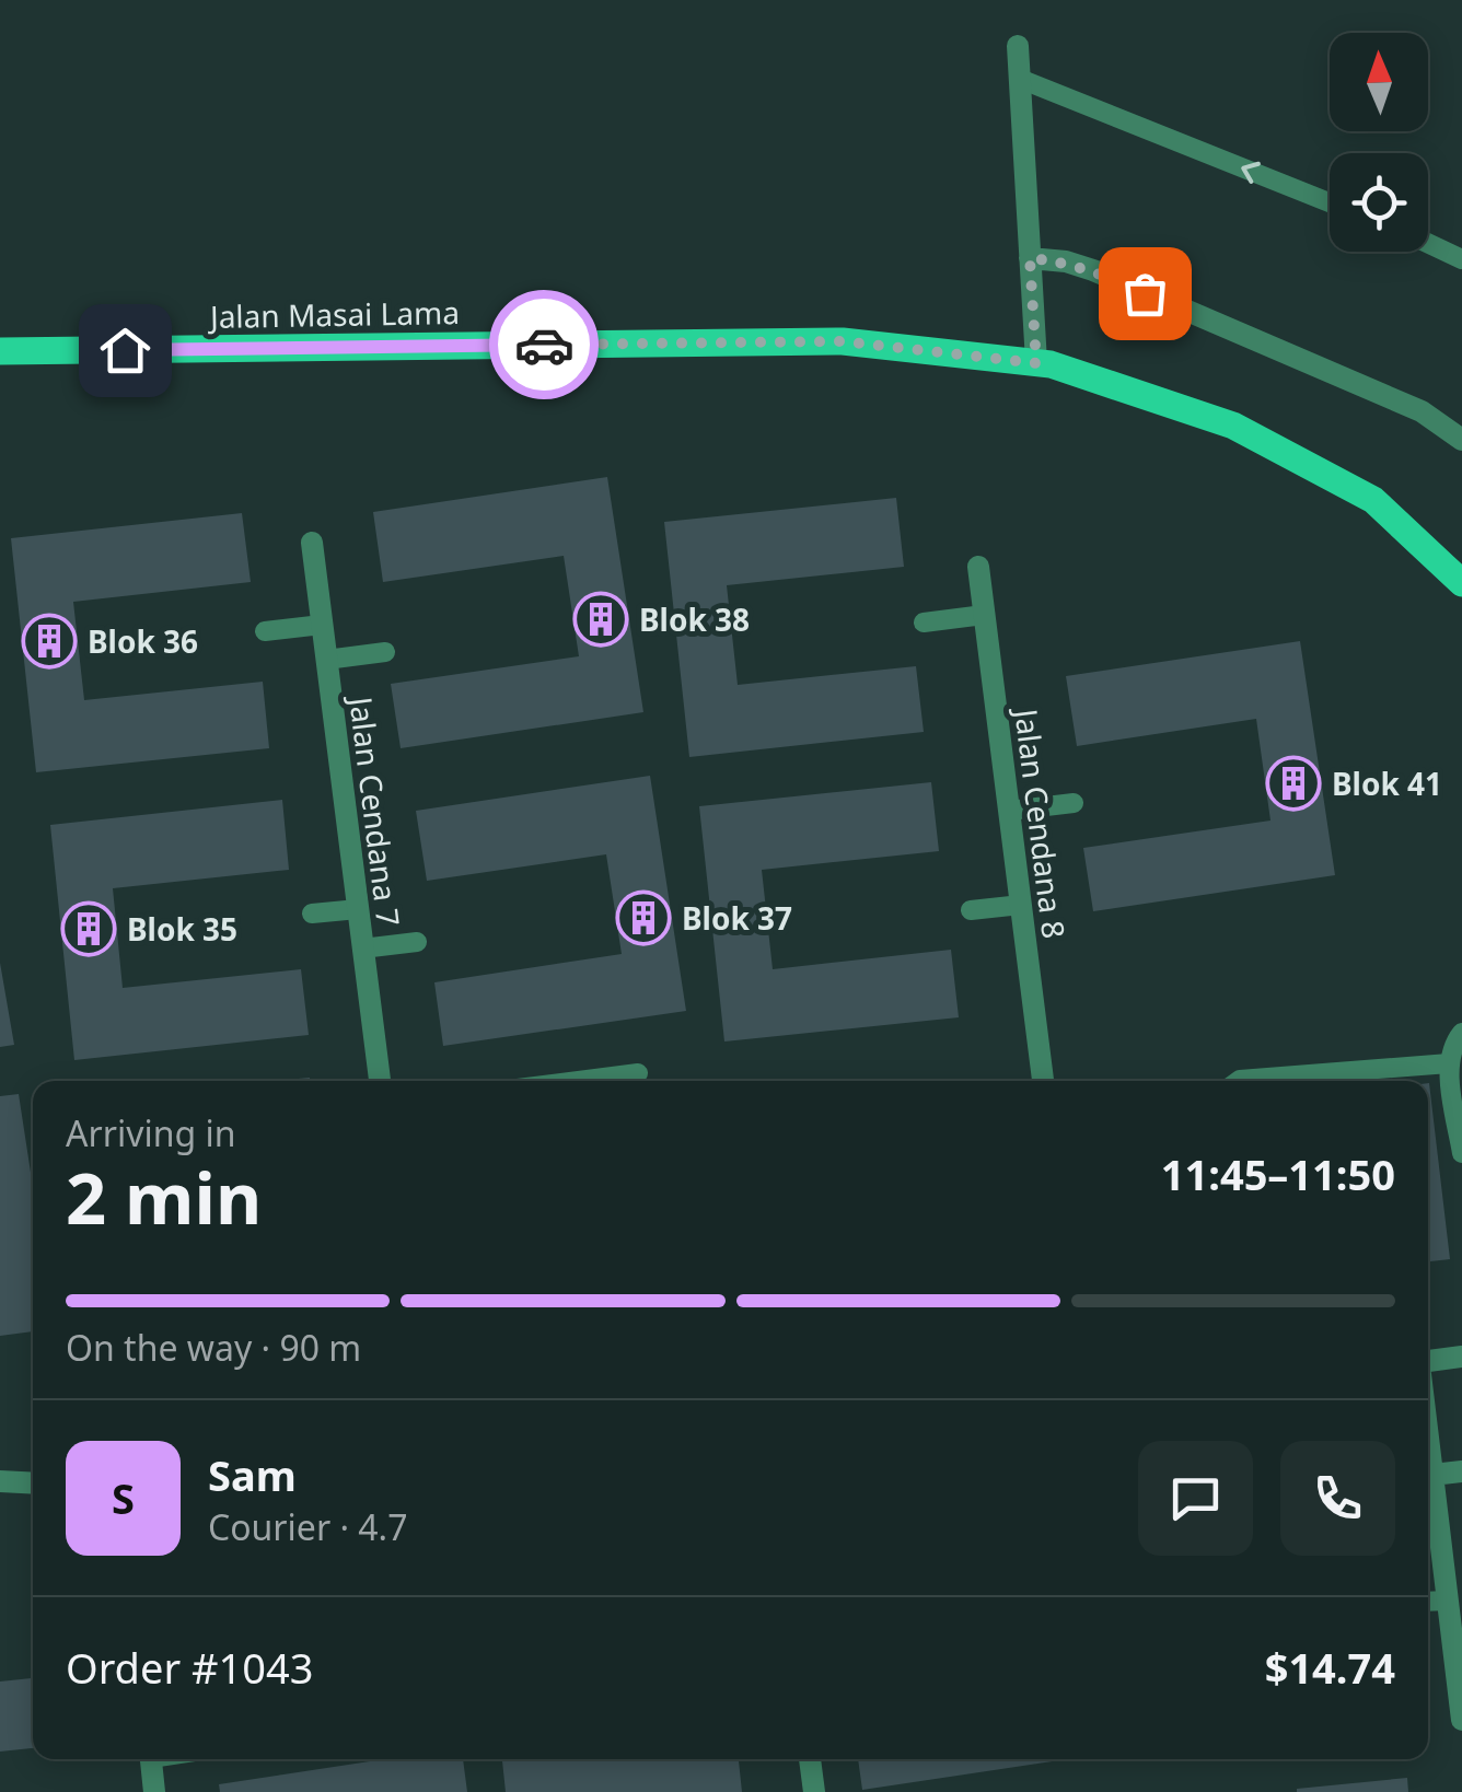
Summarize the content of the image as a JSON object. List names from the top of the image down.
{
  "streets": {
    "main road": ["Jalan Masai Lama"],
    "street": ["Jalan Cendana 7", "Jalan Cendana 8"]
  },
  "places": {
    "building": [
      "Blok 38",
      "Blok 36",
      "Blok 41",
      "Blok 37",
      "Blok 35"
    ]
  },
  "north": "top",
  "page": {
    "heading": ["2 min", "Arriving in", "11:45–11:50"],
    "panel": [
      "Sam",
      "Courier · 4.7",
      "Order #1043",
      "$14.74"
    ],
    "bar": "On the way · 90 m",
    "round": "S"
  }
}
